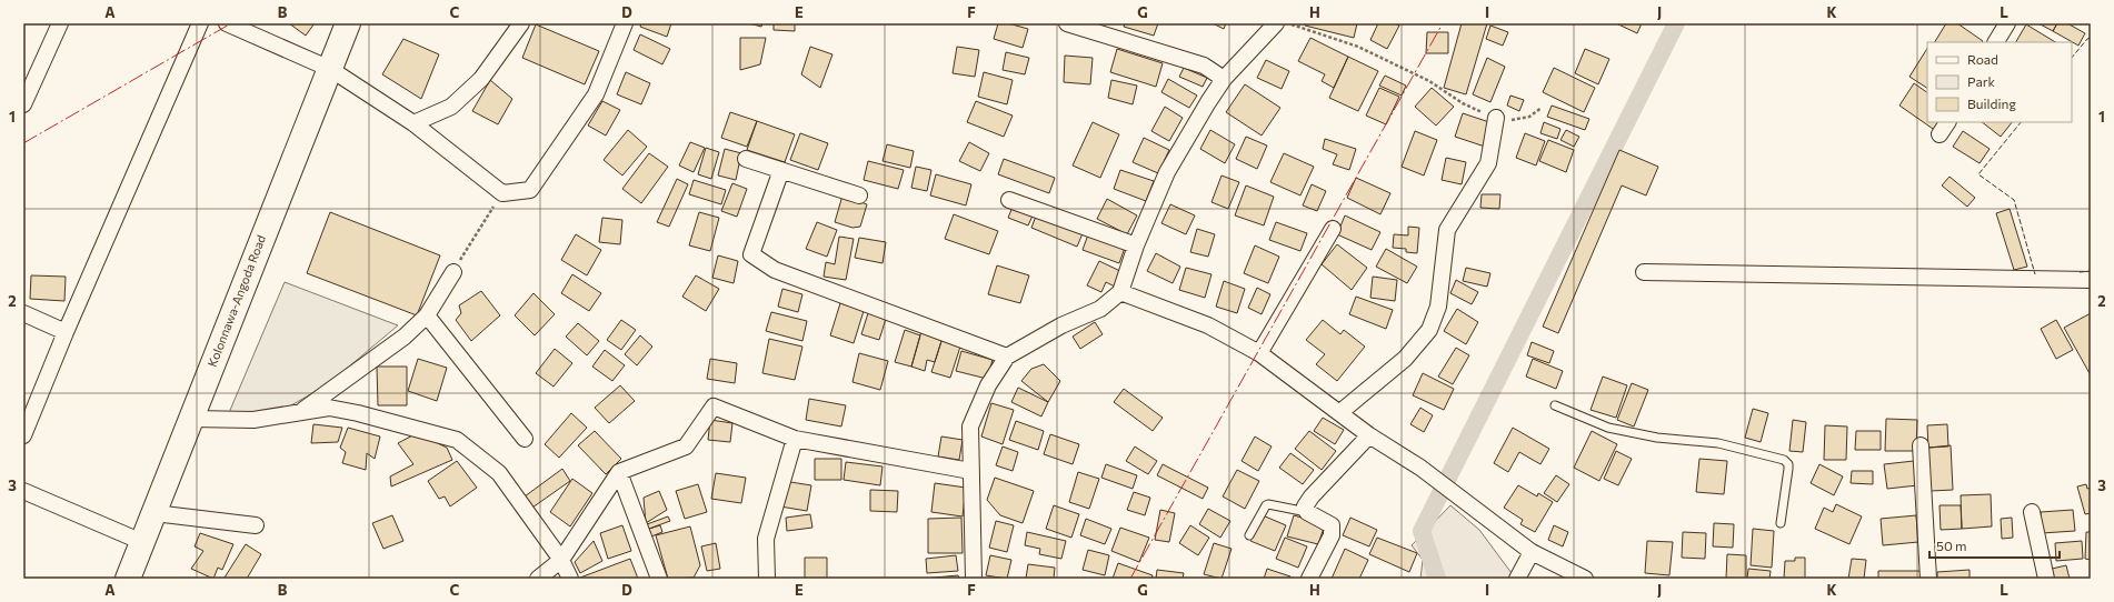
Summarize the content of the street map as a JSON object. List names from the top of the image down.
{
  "streets": {
    "main road": ["Kolonnawa-Angoda Road"]
  },
  "legend": ["Road", "Park", "Building"],
  "scale_bar": "50 m",
  "grid": {
    "columns": [
      "A",
      "B",
      "C",
      "D",
      "E",
      "F",
      "G",
      "H",
      "I",
      "J",
      "K",
      "L"
    ],
    "rows": ["1", "2", "3"]
  }
}
